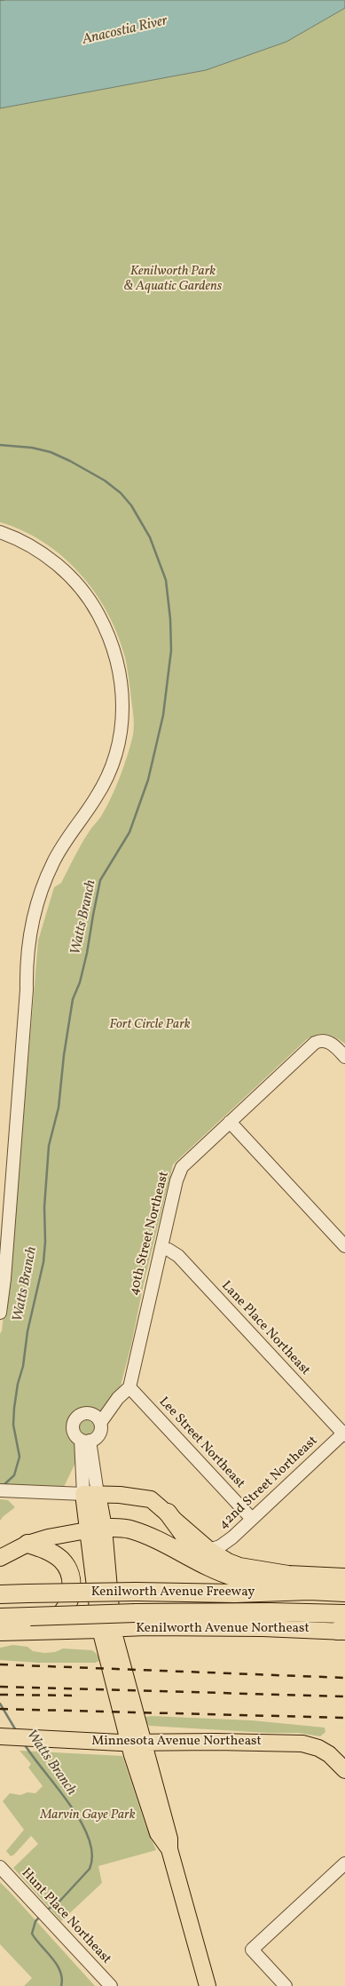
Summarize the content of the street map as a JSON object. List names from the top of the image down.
{
  "streets": {
    "highway": ["Kenilworth Avenue Freeway"],
    "main road": ["Kenilworth Avenue Northeast", "Minnesota Avenue Northeast"],
    "street": [
      "40th Street Northeast",
      "Lane Place Northeast",
      "Lee Street Northeast",
      "42nd Street Northeast",
      "Hunt Place Northeast"
    ]
  },
  "crossings": [
    ["40th Street Northeast", "Lane Place Northeast"],
    ["40th Street Northeast", "Lee Street Northeast"],
    ["Lane Place Northeast", "42nd Street Northeast"],
    ["Lee Street Northeast", "42nd Street Northeast"]
  ],
  "water": ["Anacostia River", "Watts Branch"],
  "parks": ["Kenilworth Park & Aquatic Gardens", "Fort Circle Park", "Marvin Gaye Park"]
}
